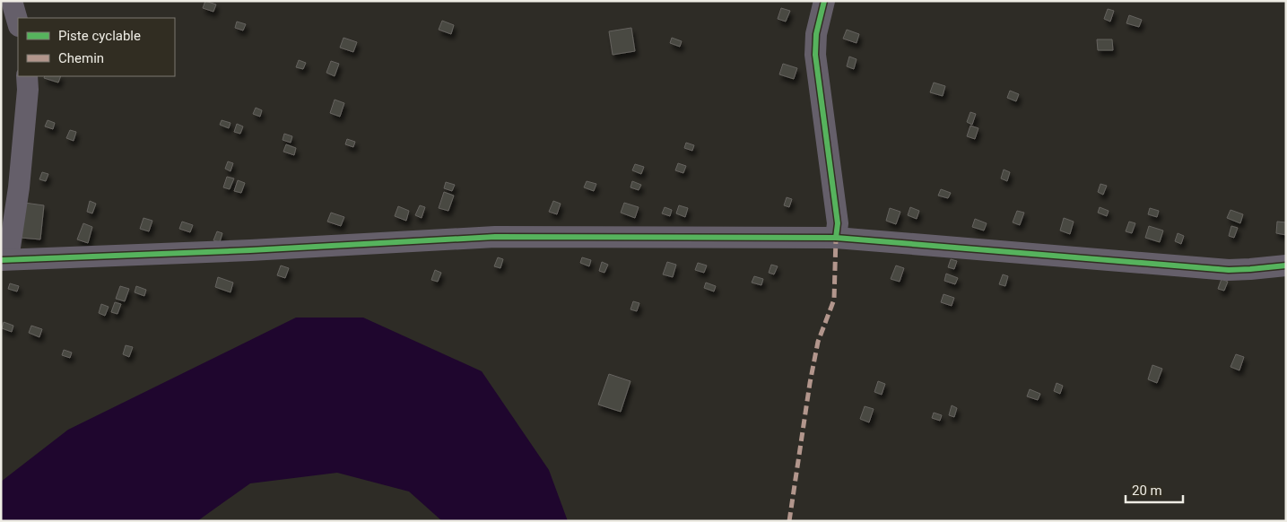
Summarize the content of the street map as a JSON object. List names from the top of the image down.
{
  "legend": ["Piste cyclable", "Chemin"],
  "scale_bar": "20 m"
}
